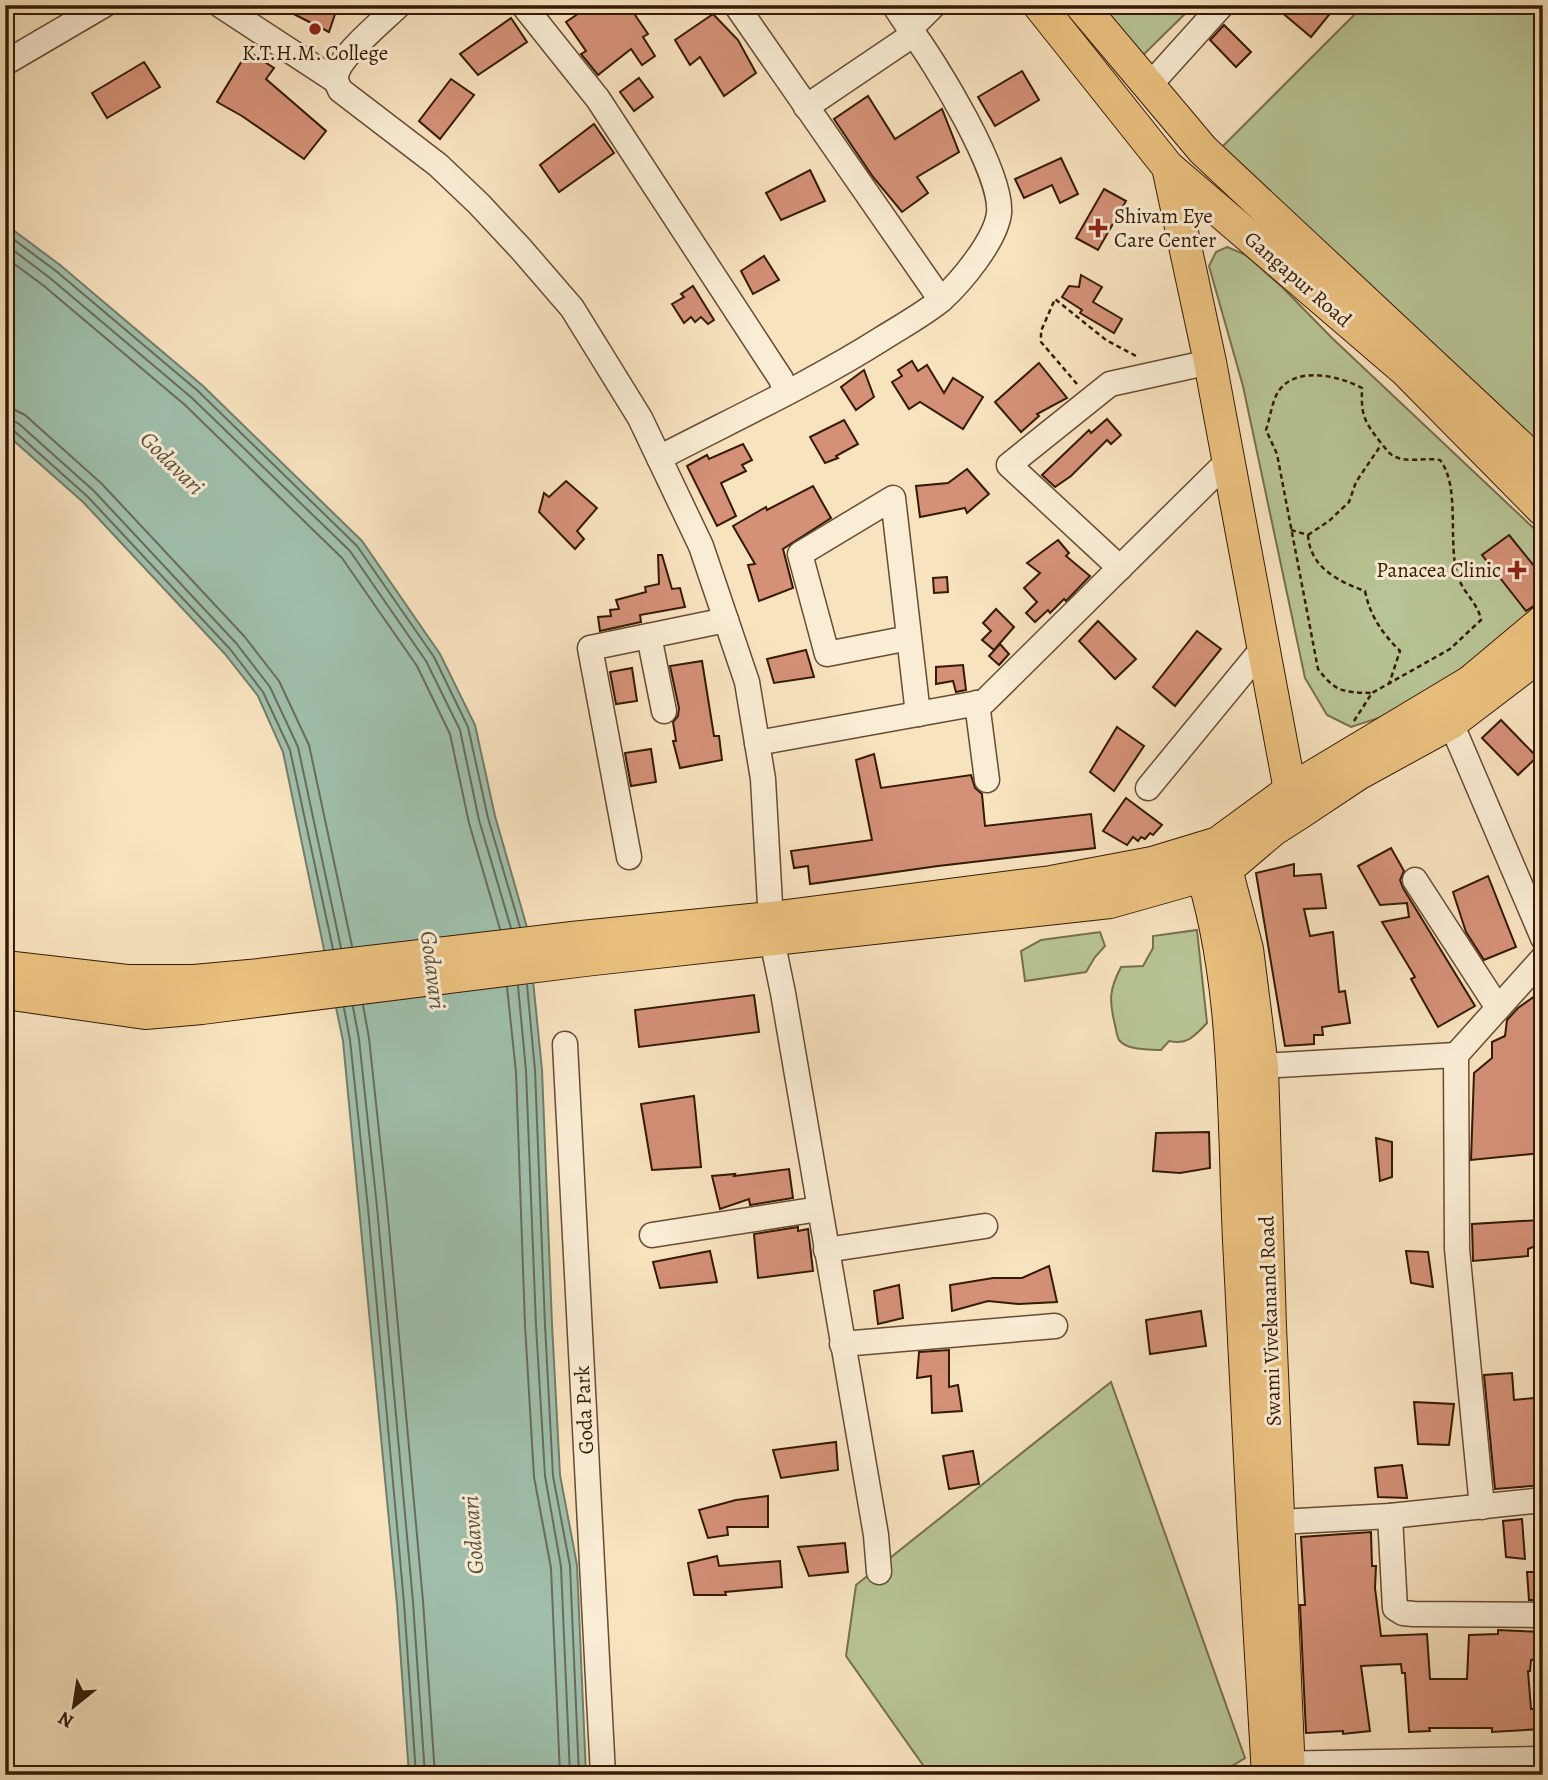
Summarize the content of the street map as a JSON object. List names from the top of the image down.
{
  "streets": {
    "main road": ["Gangapur Road", "Swami Vivekanand Road"],
    "street": ["Goda Park"]
  },
  "water": ["Godavari"],
  "places": {
    "other": ["K.T.H.M. College"],
    "health": ["Shivam Eye Care Center", "Panacea Clinic"]
  },
  "north": "bottom left"
}
